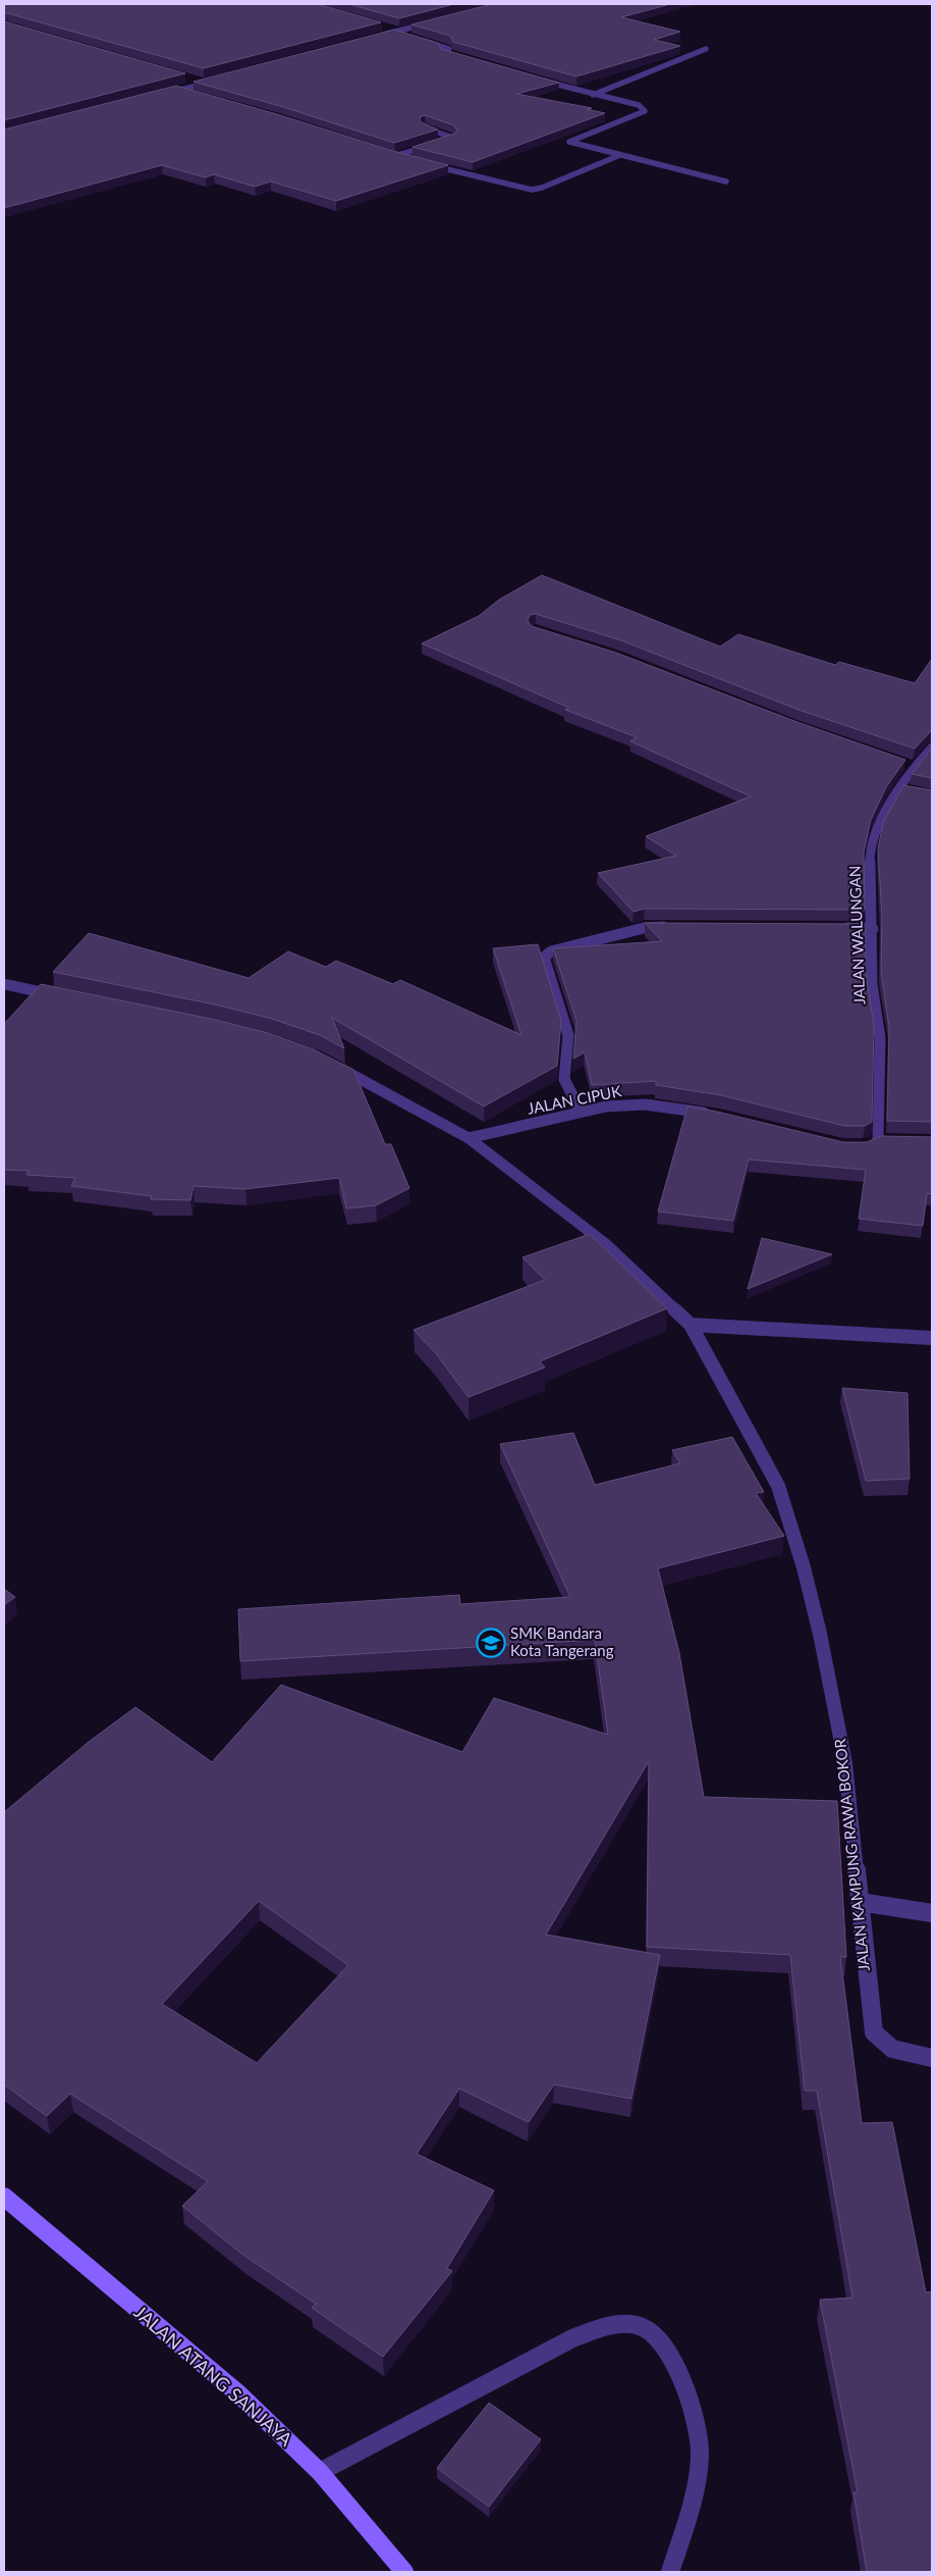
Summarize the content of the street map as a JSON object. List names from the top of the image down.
{
  "streets": {
    "main road": ["JALAN ATANG SANJAYA"],
    "street": ["JALAN WALUNGAN", "JALAN CIPUK", "JALAN KAMPUNG RAWA BOKOR"]
  },
  "crossings": [
    ["JALAN CIPUK", "JALAN KAMPUNG RAWA BOKOR"]
  ],
  "places": {
    "school or university": ["SMK Bandara Kota Tangerang"]
  }
}
